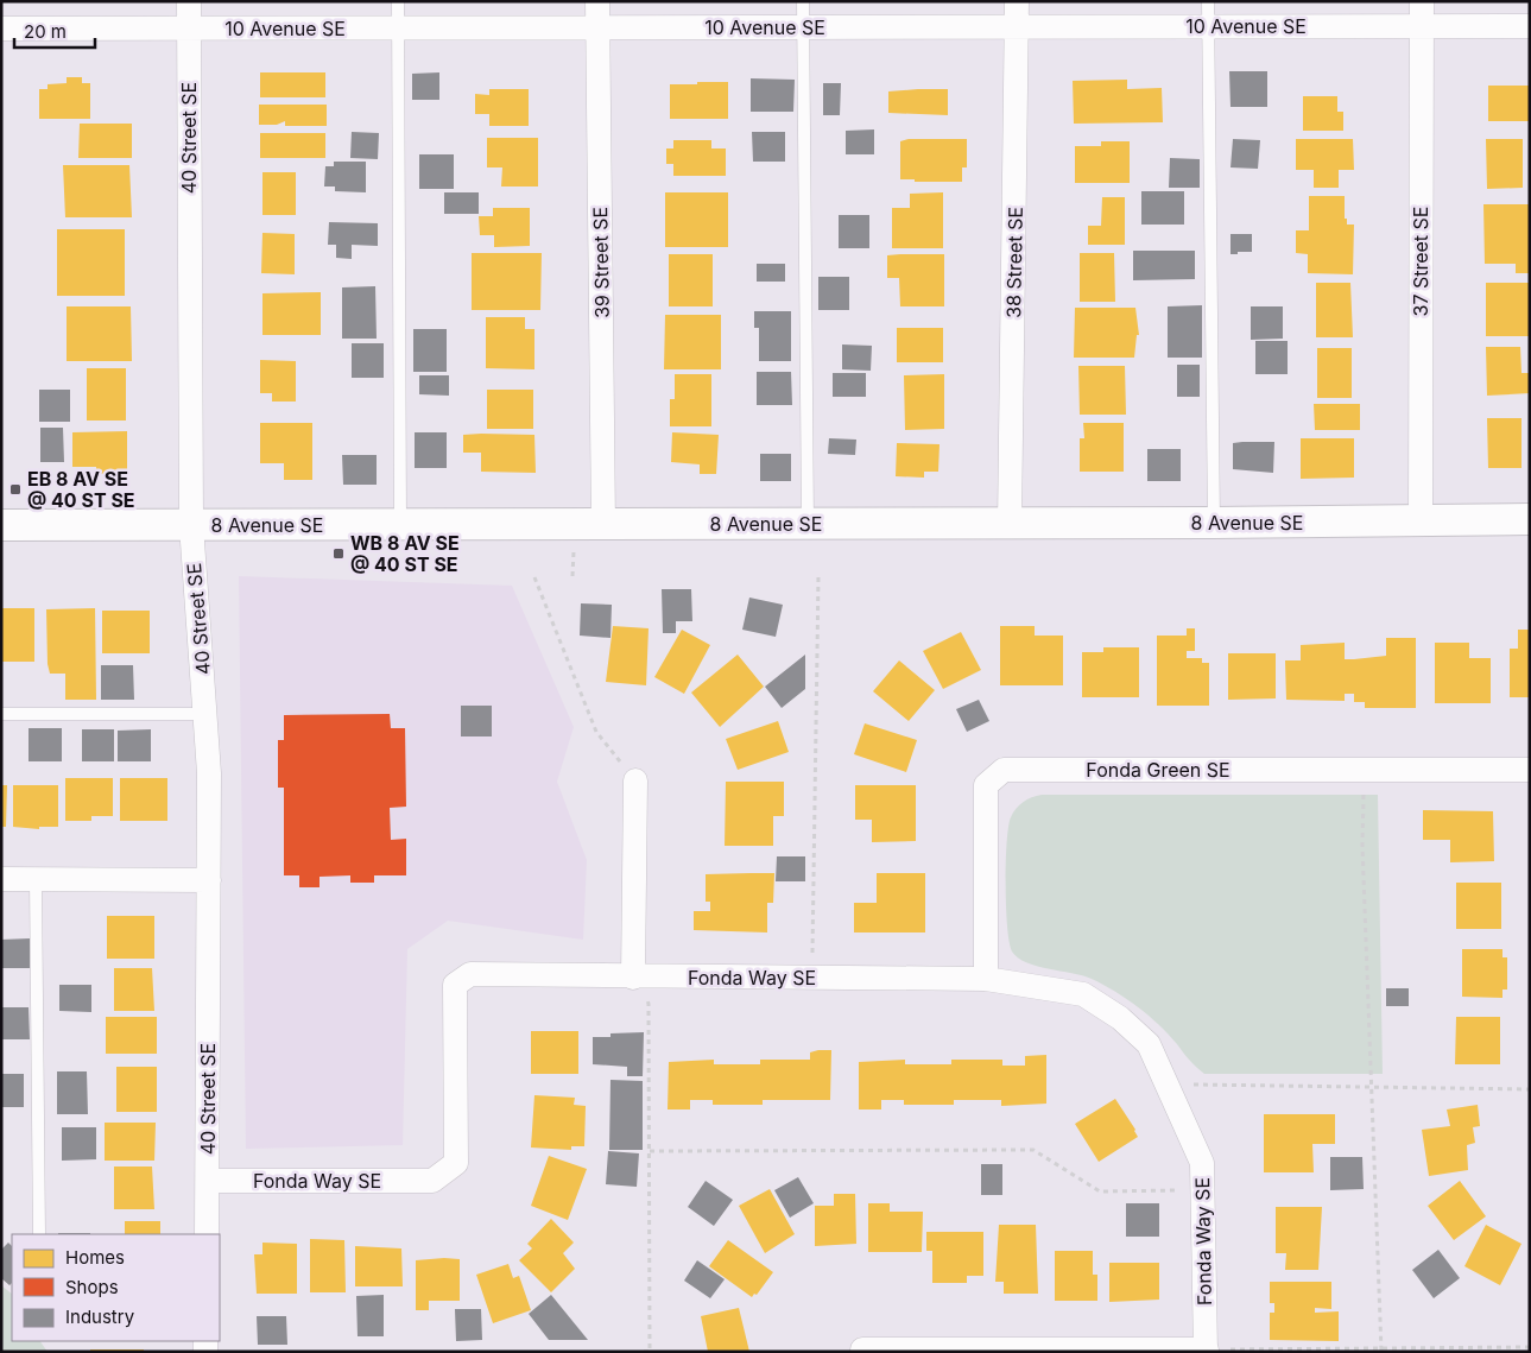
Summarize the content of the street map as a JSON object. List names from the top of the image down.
{
  "streets": {
    "street": [
      "10 Avenue SE",
      "40 Street SE",
      "37 Street SE",
      "39 Street SE",
      "38 Street SE",
      "8 Avenue SE",
      "Fonda Green SE",
      "Fonda Way SE"
    ]
  },
  "crossings": [
    ["10 Avenue SE", "40 Street SE"],
    ["10 Avenue SE", "37 Street SE"],
    ["10 Avenue SE", "39 Street SE"],
    ["10 Avenue SE", "38 Street SE"],
    ["40 Street SE", "8 Avenue SE"],
    ["40 Street SE", "Fonda Way SE"],
    ["37 Street SE", "8 Avenue SE"],
    ["39 Street SE", "8 Avenue SE"],
    ["38 Street SE", "8 Avenue SE"],
    ["Fonda Green SE", "Fonda Way SE"]
  ],
  "places": {
    "transit": ["EB 8 AV SE @ 40 ST SE", "WB 8 AV SE @ 40 ST SE"]
  },
  "legend": ["Homes", "Shops", "Industry"],
  "scale_bar": "20 m"
}
